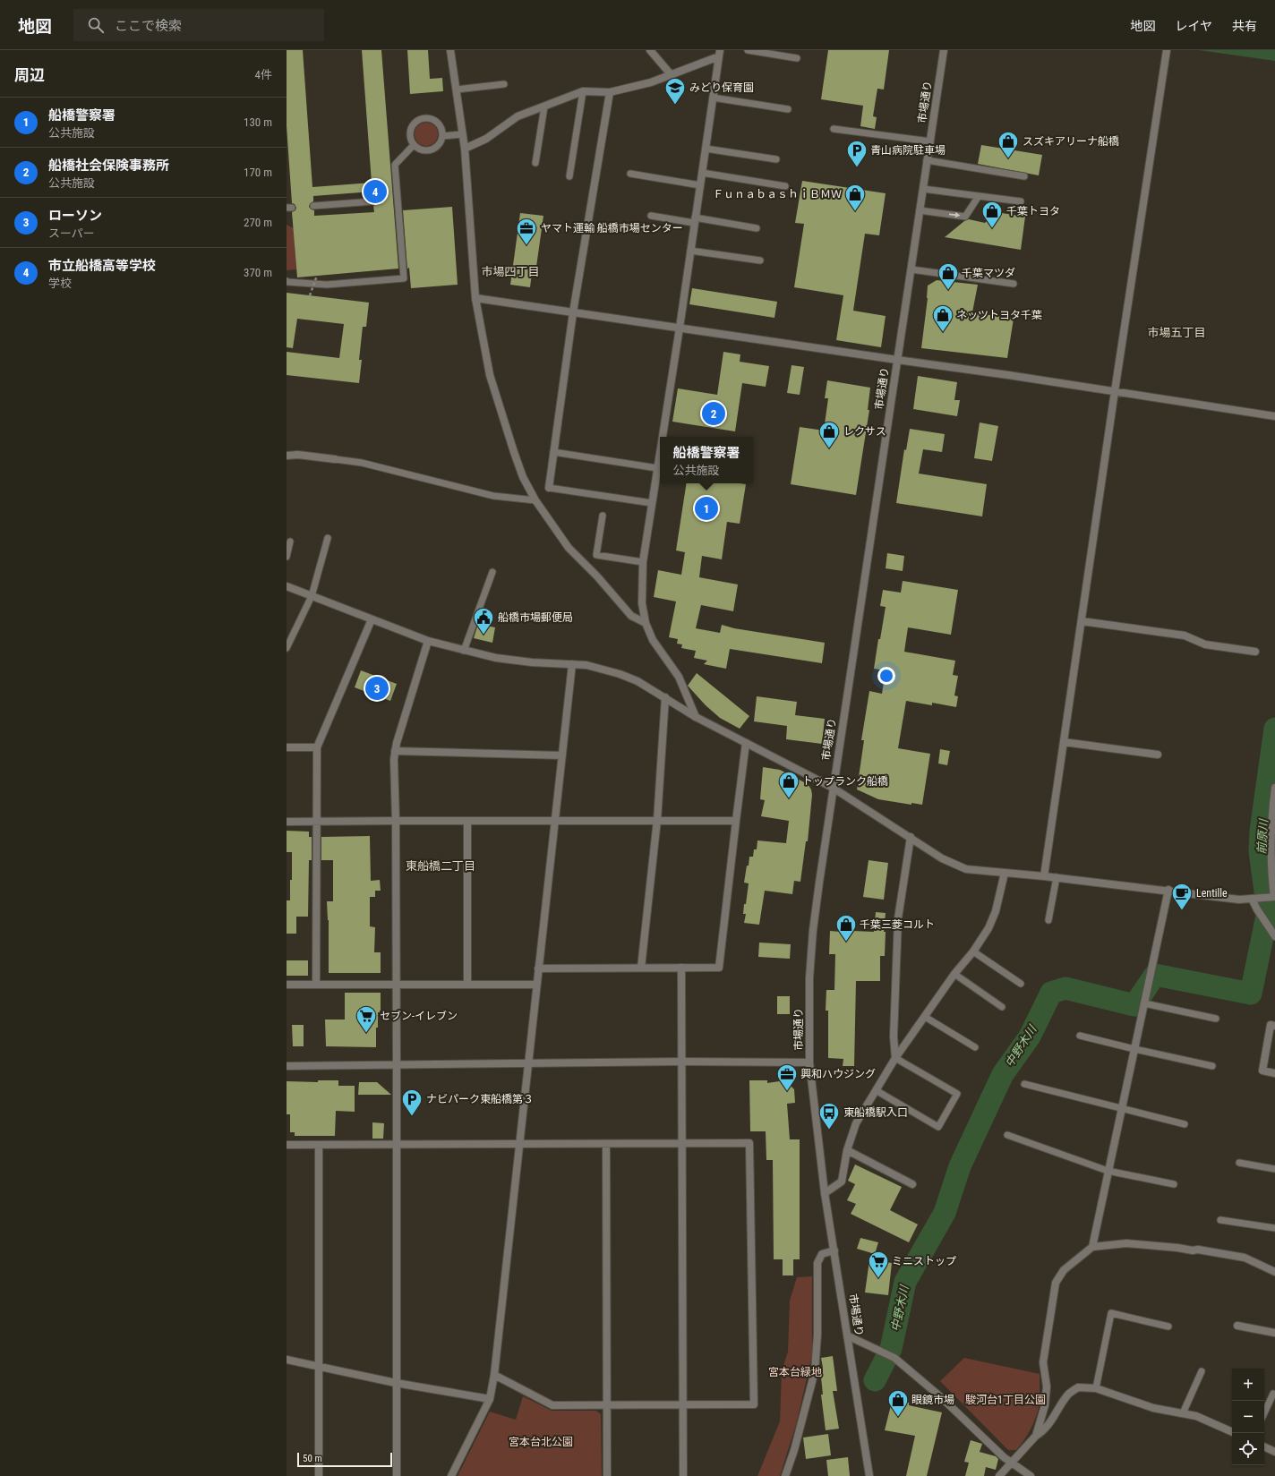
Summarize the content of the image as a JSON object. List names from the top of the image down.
{
  "streets": {
    "street": ["市場通り"]
  },
  "districts": ["市場四丁目", "市場五丁目", "東船橋二丁目"],
  "water": ["前原川", "中野木川"],
  "parks": ["宮本台緑地", "駿河台1丁目公園", "宮本台北公園"],
  "places": {
    "school or university": ["みどり保育園"],
    "shop": [
      "スズキアリーナ船橋",
      "ＦｕｎａｂａｓｈｉＢＭＷ",
      "千葉トヨタ",
      "千葉マツダ",
      "ネッツトヨタ千葉",
      "レクサス",
      "トップランク船橋",
      "千葉三菱コルト",
      "眼鏡市場"
    ],
    "parking": ["青山病院駐車場", "ナビパーク東船橋第３"],
    "office": ["ヤマト運輸 船橋市場センター", "興和ハウジング"],
    "public building": ["船橋市場郵便局"],
    "cafe": ["Lentille"],
    "supermarket": ["セブン-イレブン", "ミニストップ"],
    "bus stop": ["東船橋駅入口"]
  },
  "scale_bar": "50 m",
  "page": {
    "header": "地図",
    "search": "ここで検索",
    "nav": ["地図", "レイヤ", "共有"],
    "heading": ["周辺", "4件"],
    "list": [
      {
        "mark": "1",
        "name": "船橋警察署",
        "note": "公共施設",
        "value": "130 m"
      },
      {
        "mark": "2",
        "name": "船橋社会保険事務所",
        "note": "公共施設",
        "value": "170 m"
      },
      {
        "mark": "3",
        "name": "ローソン",
        "note": "スーパー",
        "value": "270 m"
      },
      {
        "mark": "4",
        "name": "市立船橋高等学校",
        "note": "学校",
        "value": "370 m"
      }
    ],
    "pins": [
      "4",
      "2",
      "1",
      "3"
    ],
    "popup": ["船橋警察署", "公共施設"],
    "map_buttons": ["+", "−"],
    "scale": "50 m"
  }
}
